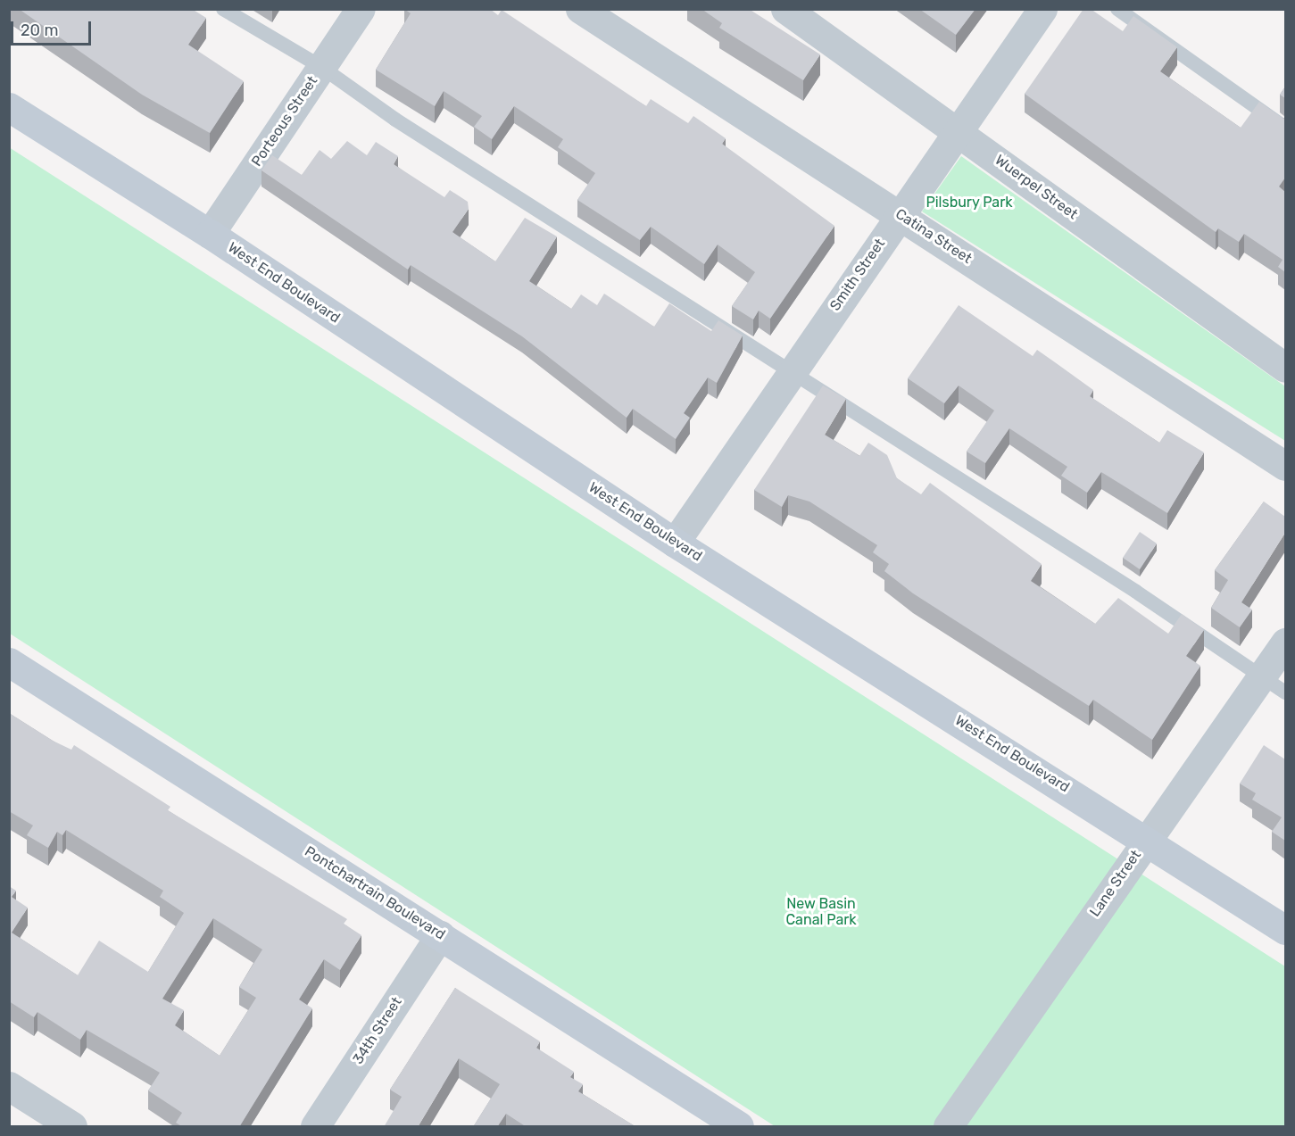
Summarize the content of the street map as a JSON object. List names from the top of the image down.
{
  "streets": {
    "main road": ["West End Boulevard", "Pontchartrain Boulevard"],
    "street": [
      "Porteous Street",
      "Wuerpel Street",
      "Catina Street",
      "Smith Street",
      "Lane Street",
      "34th Street"
    ]
  },
  "crossings": [
    ["Porteous Street", "West End Boulevard"],
    ["Wuerpel Street", "Smith Street"],
    ["Catina Street", "Smith Street"],
    ["Smith Street", "West End Boulevard"],
    ["West End Boulevard", "Lane Street"],
    ["Pontchartrain Boulevard", "34th Street"]
  ],
  "parks": ["Pilsbury Park", "New Basin Canal Park"],
  "scale_bar": "20 m"
}
